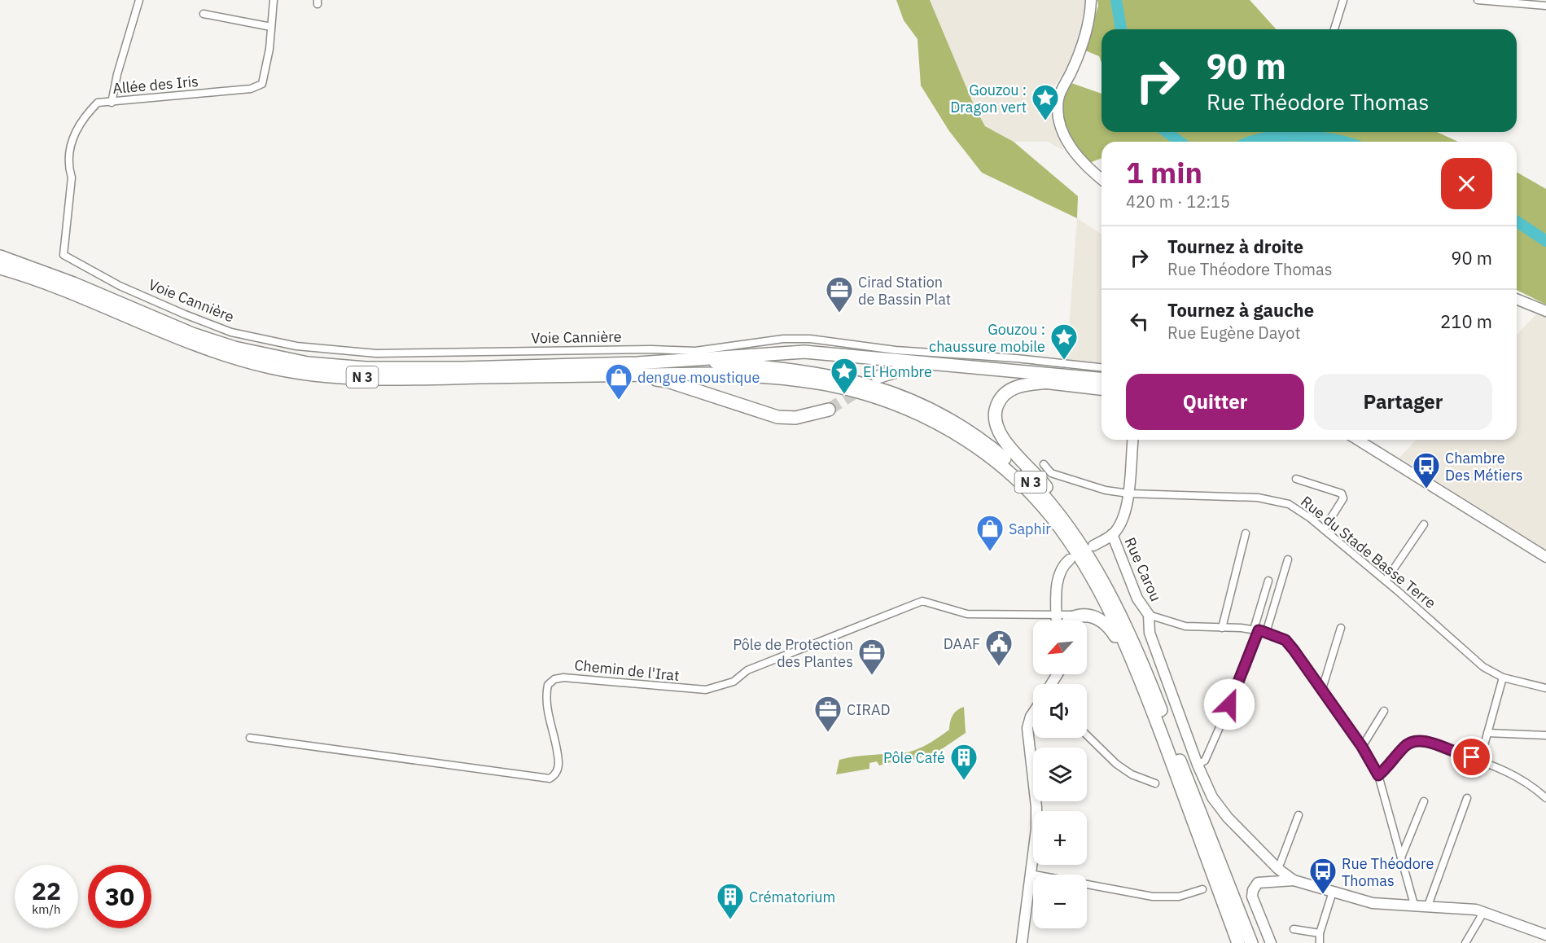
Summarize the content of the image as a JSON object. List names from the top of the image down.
{
  "streets": {
    "highway": ["N 3"],
    "street": [
      "Allée des Iris",
      "Voie Cannière",
      "Rue du Stade Basse Terre",
      "Rue Carou",
      "Chemin de l'Irat"
    ]
  },
  "crossings": [
    ["Allée des Iris", "Voie Cannière"]
  ],
  "places": {
    "place": ["Gouzou : Dragon vert", "Gouzou : chaussure mobile", "El Hombre"],
    "office": ["Cirad Station de Bassin Plat", "Pôle de Protection des Plantes", "CIRAD"],
    "shop": ["dengue moustique", "Saphir"],
    "bus stop": ["Chambre Des Métiers", "Rue Théodore Thomas"],
    "public building": ["DAAF"],
    "building": ["Pôle Café", "Crématorium"]
  },
  "north": "bottom left",
  "page": {
    "turn": ["90 m", "Rue Théodore Thomas"],
    "heading": ["1 min", "420 m · 12:15"],
    "list": [
      {
        "name": "Tournez à droite",
        "note": "Rue Théodore Thomas",
        "value": "90 m"
      },
      {
        "name": "Tournez à gauche",
        "note": "Rue Eugène Dayot",
        "value": "210 m"
      }
    ],
    "buttons": ["Quitter", "Partager"],
    "map_buttons": ["+", "−"],
    "speed": "22 km/h",
    "limit": "30"
  }
}
